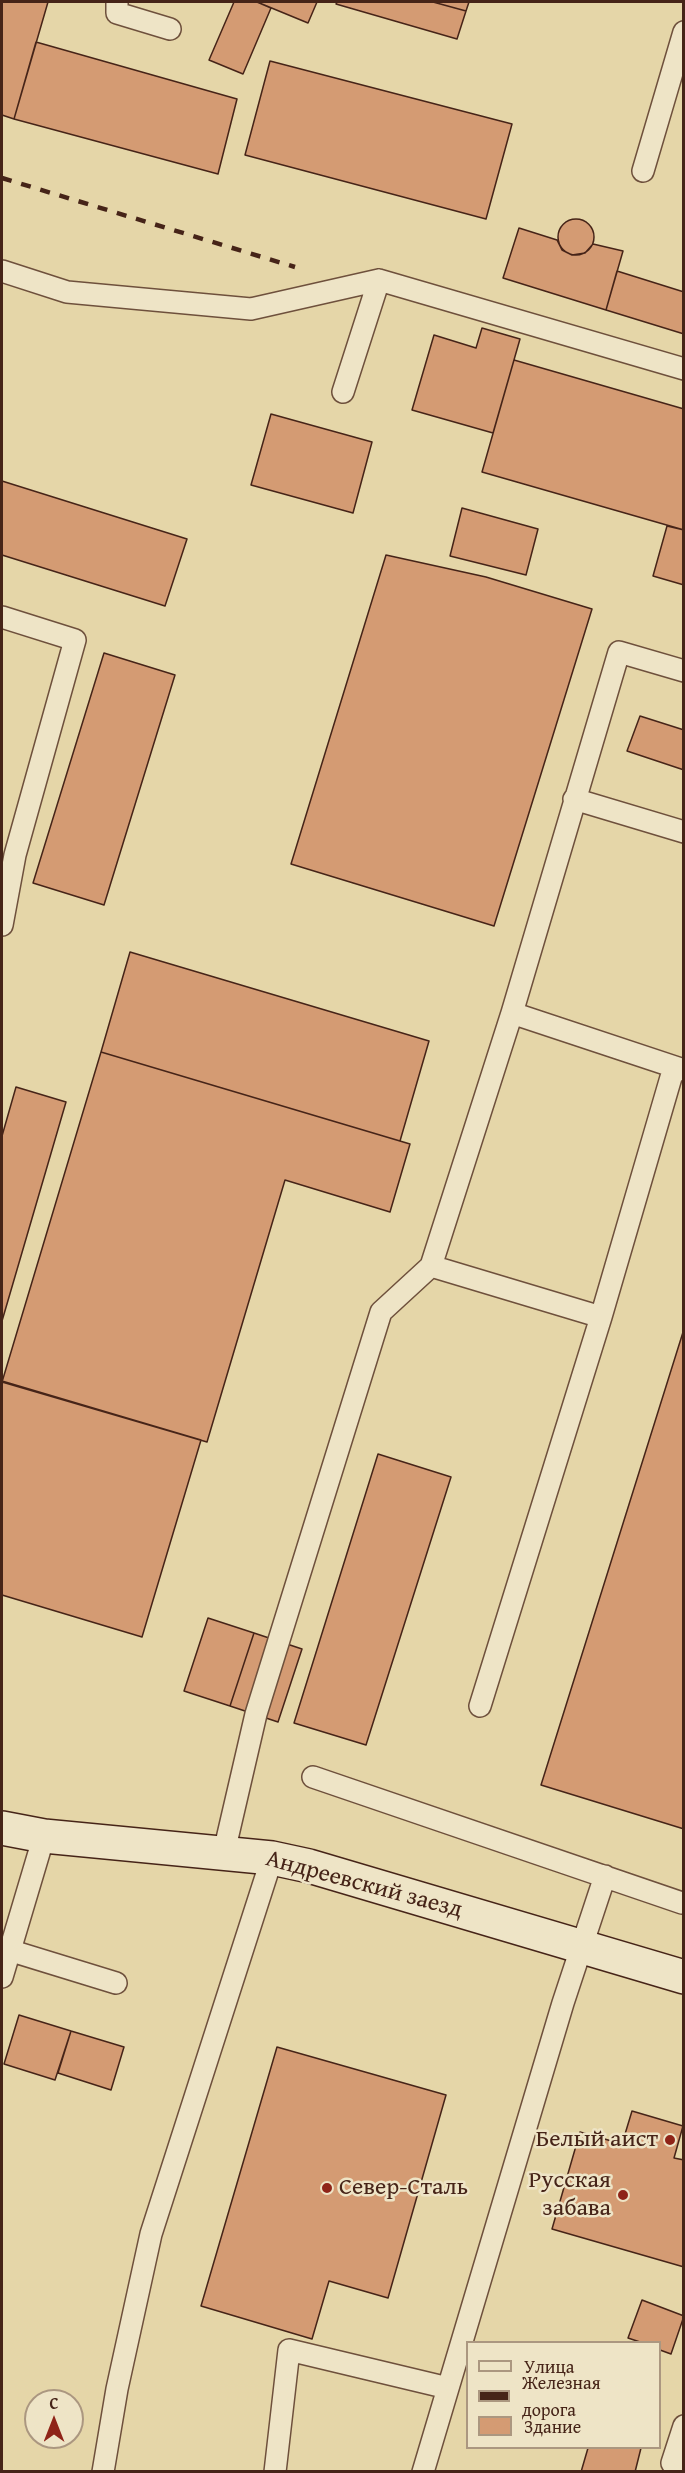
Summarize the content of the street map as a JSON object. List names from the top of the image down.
{
  "streets": {
    "street": ["Андреевский заезд"]
  },
  "places": ["Белый аист", "Север-Сталь", "Русская забава"],
  "legend": ["Улица", "Железная дорога", "Здание"],
  "north": "top"
}
